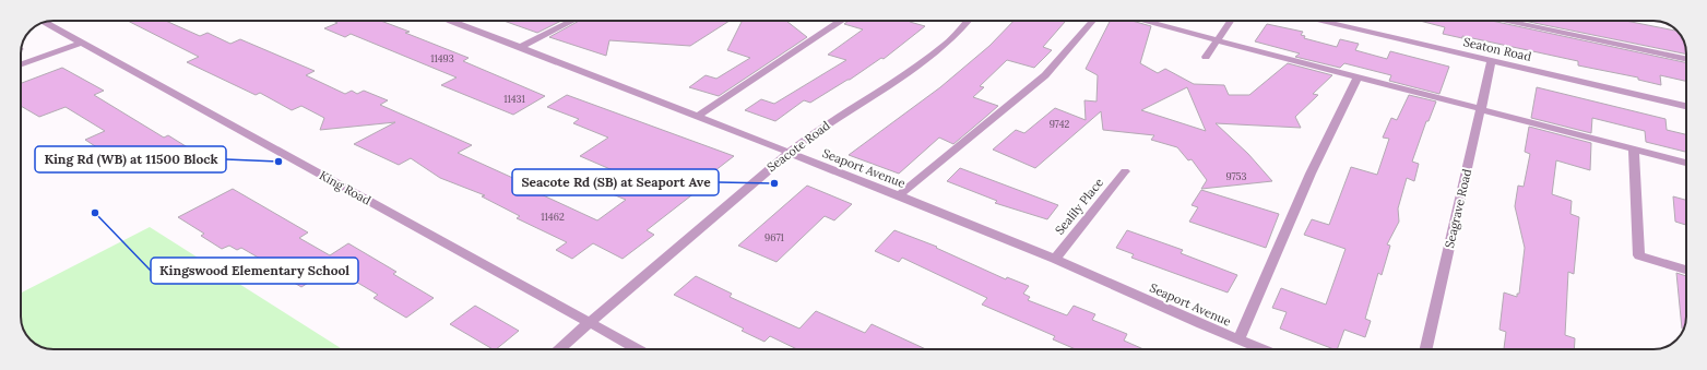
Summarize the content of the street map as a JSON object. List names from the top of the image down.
{
  "streets": {
    "street": [
      "Seaton Road",
      "Seacote Road",
      "Seaport Avenue",
      "King Road",
      "Sealily Place",
      "Seagrave Road"
    ]
  },
  "crossings": [
    ["Seaton Road", "Seagrave Road"],
    ["Seacote Road", "Seaport Avenue"],
    ["Seacote Road", "King Road"],
    ["Seaport Avenue", "Sealily Place"]
  ],
  "places": ["King Rd (WB) at 11500 Block", "Seacote Rd (SB) at Seaport Ave", "Kingswood Elementary School"],
  "house_numbers": [
    "11493",
    "11431",
    "9742",
    "9753",
    "11462",
    "9671"
  ]
}
